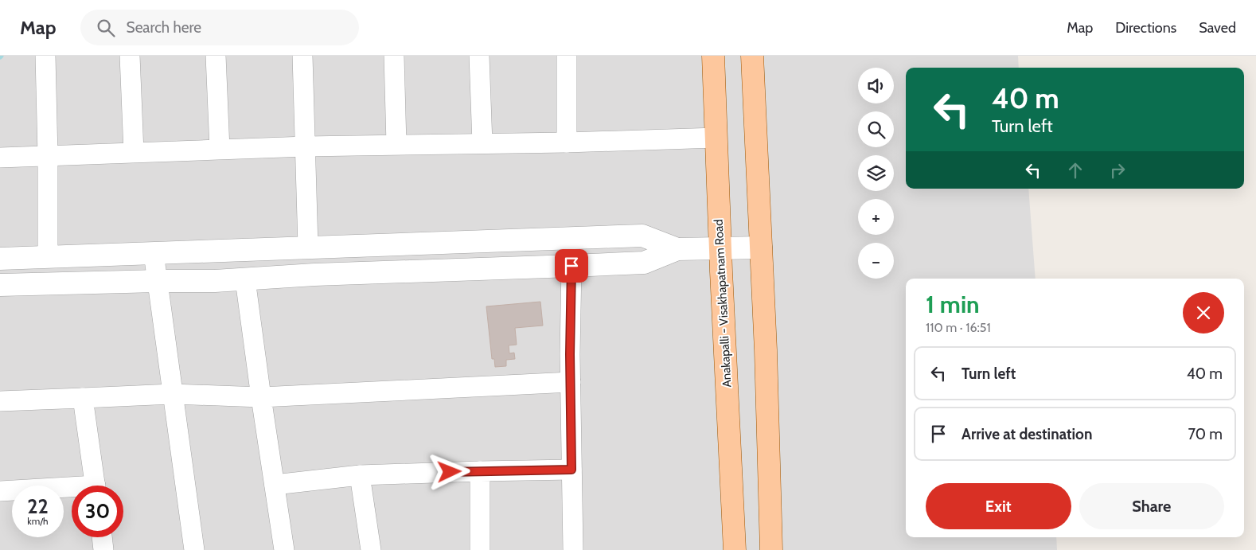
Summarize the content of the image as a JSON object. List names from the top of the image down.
{
  "streets": {
    "main road": ["Anakapalli - Visakhapatnam Road"]
  },
  "page": {
    "header": "Map",
    "search": "Search here",
    "nav": ["Map", "Directions", "Saved"],
    "map_buttons": ["+", "−"],
    "turn": ["40 m", "Turn left"],
    "heading": ["1 min", "110 m · 16:51"],
    "list": [
      {
        "name": "Turn left",
        "value": "40 m"
      },
      {
        "name": "Arrive at destination",
        "value": "70 m"
      }
    ],
    "buttons": ["Exit", "Share"],
    "speed": "22 km/h",
    "limit": "30"
  }
}
